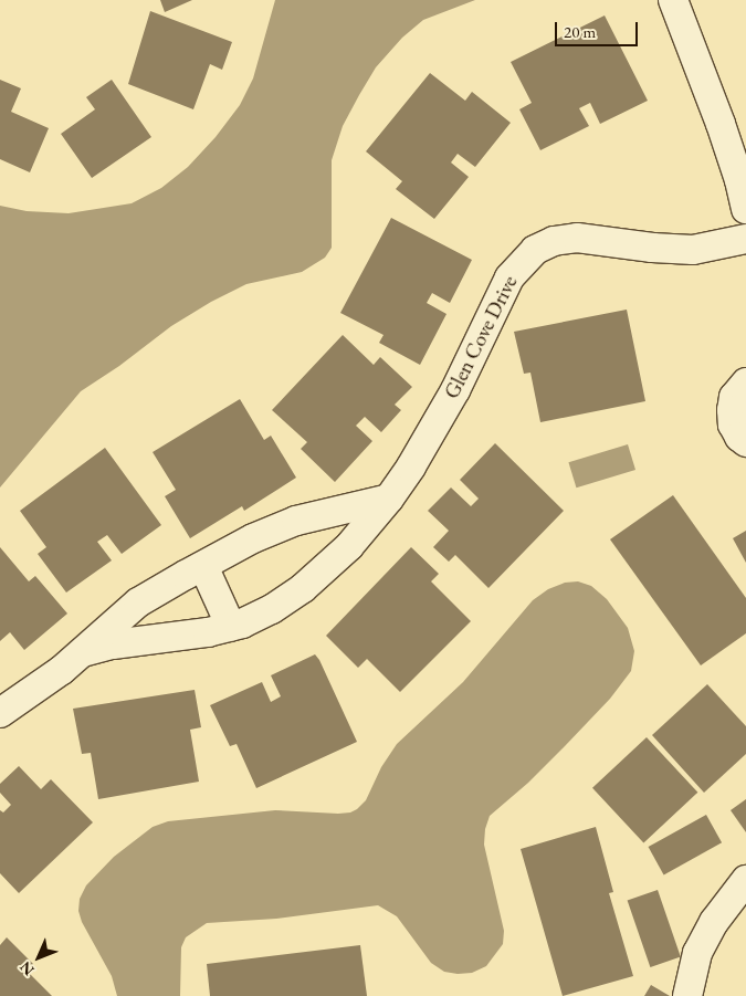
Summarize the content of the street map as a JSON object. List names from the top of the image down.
{
  "streets": {
    "street": ["Glen Cove Drive"]
  },
  "scale_bar": "20 m",
  "north": "bottom left"
}
